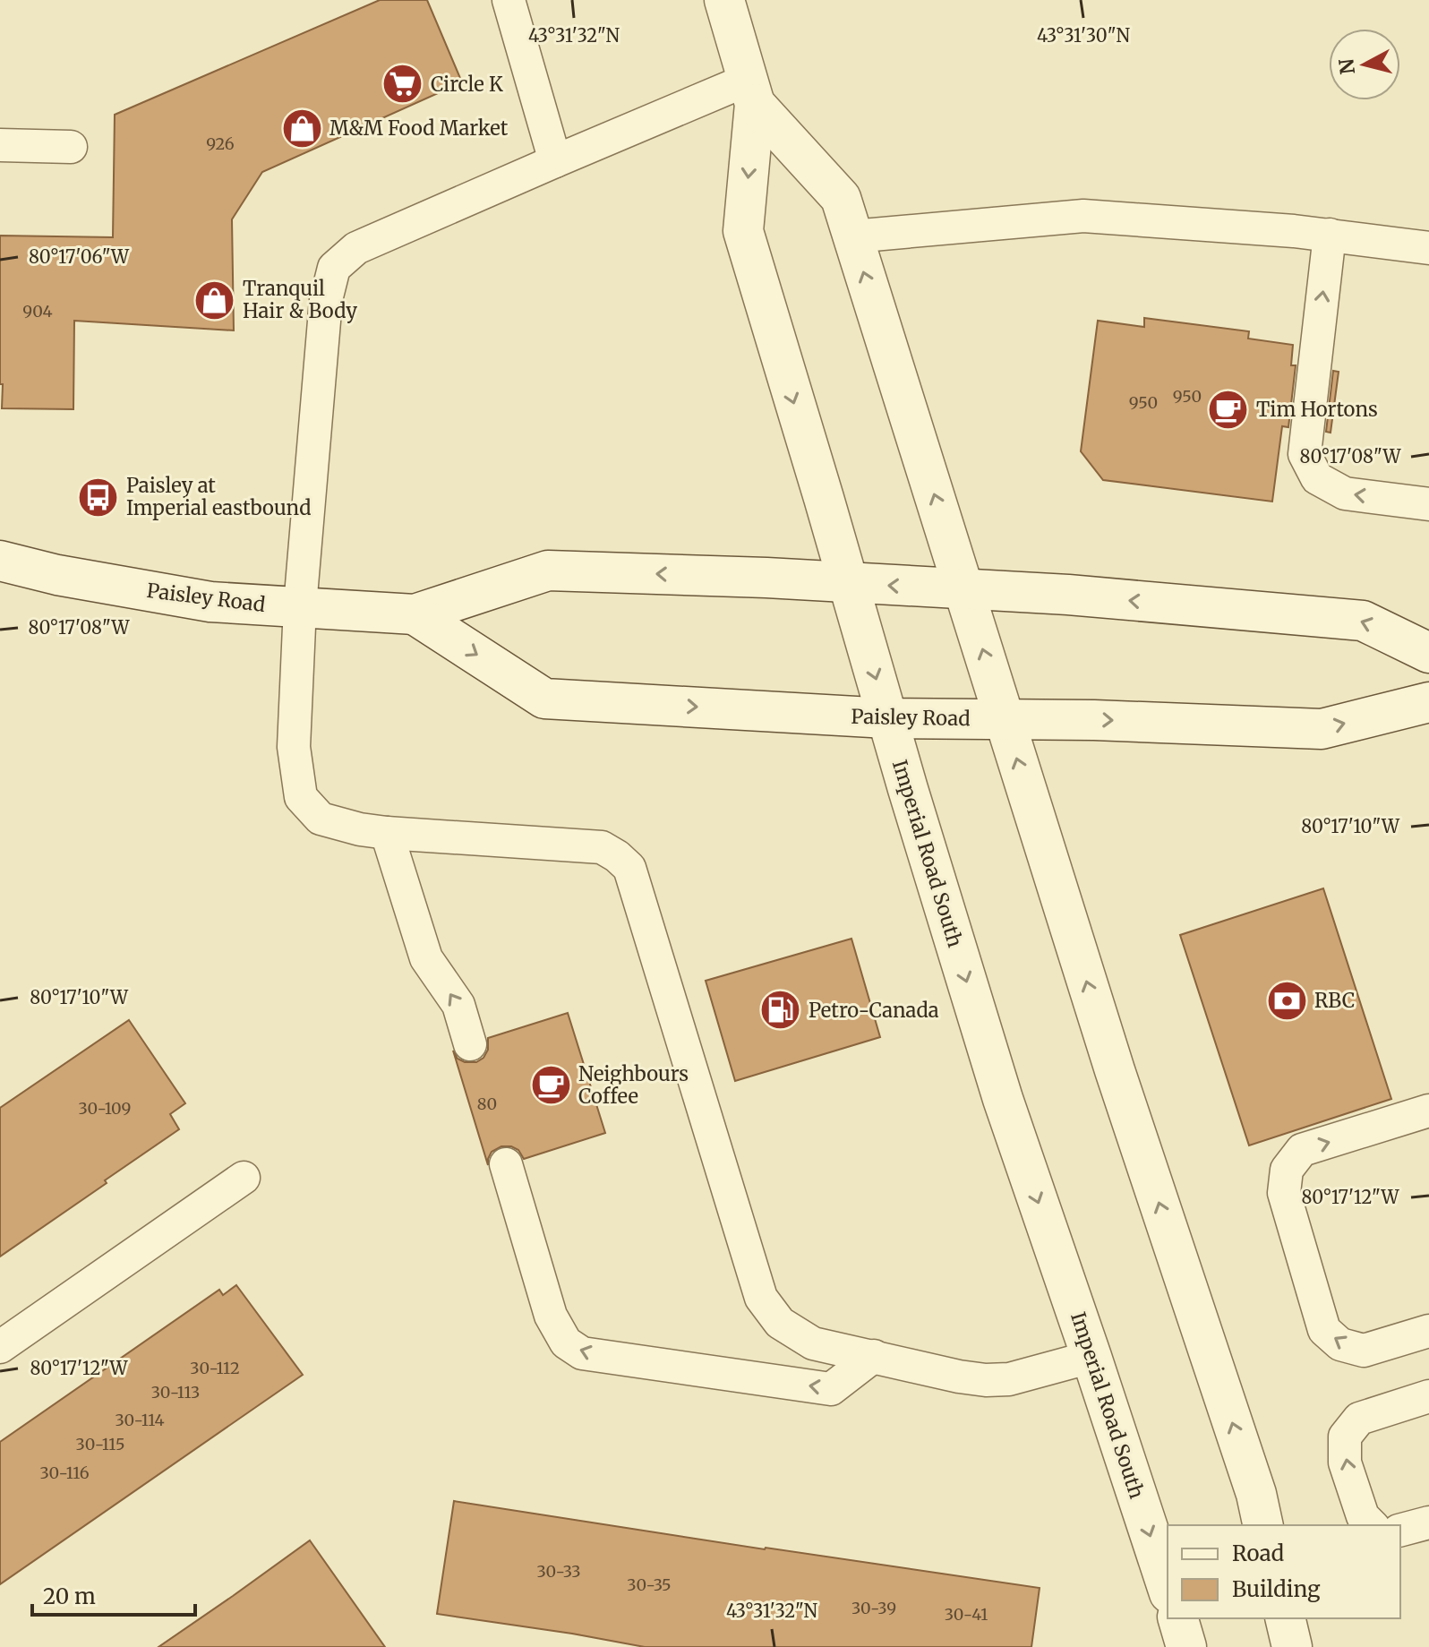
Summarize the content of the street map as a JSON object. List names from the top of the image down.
{
  "streets": {
    "street": ["Paisley Road", "Imperial Road South"]
  },
  "crossings": [
    ["Paisley Road", "Imperial Road South"]
  ],
  "places": {
    "supermarket": ["Circle K"],
    "shop": ["M&M Food Market", "Tranquil Hair & Body"],
    "cafe": ["Tim Hortons", "Neighbours Coffee"],
    "bus stop": ["Paisley at Imperial eastbound"],
    "bank": ["RBC"],
    "fuel station": ["Petro-Canada"]
  },
  "house_numbers": [
    "926",
    "904",
    "950",
    "950",
    "80",
    "30-109",
    "30-112",
    "30-113",
    "30-114",
    "30-115",
    "30-116",
    "30-33",
    "30-35",
    "30-39",
    "30-41"
  ],
  "legend": ["Road", "Building"],
  "scale_bar": "20 m",
  "north": "left",
  "coordinates": [
    "43°31'32\"N",
    "43°31'30\"N",
    "80°17'06\"W",
    "80°17'08\"W",
    "80°17'10\"W",
    "80°17'12\"W"
  ]
}
